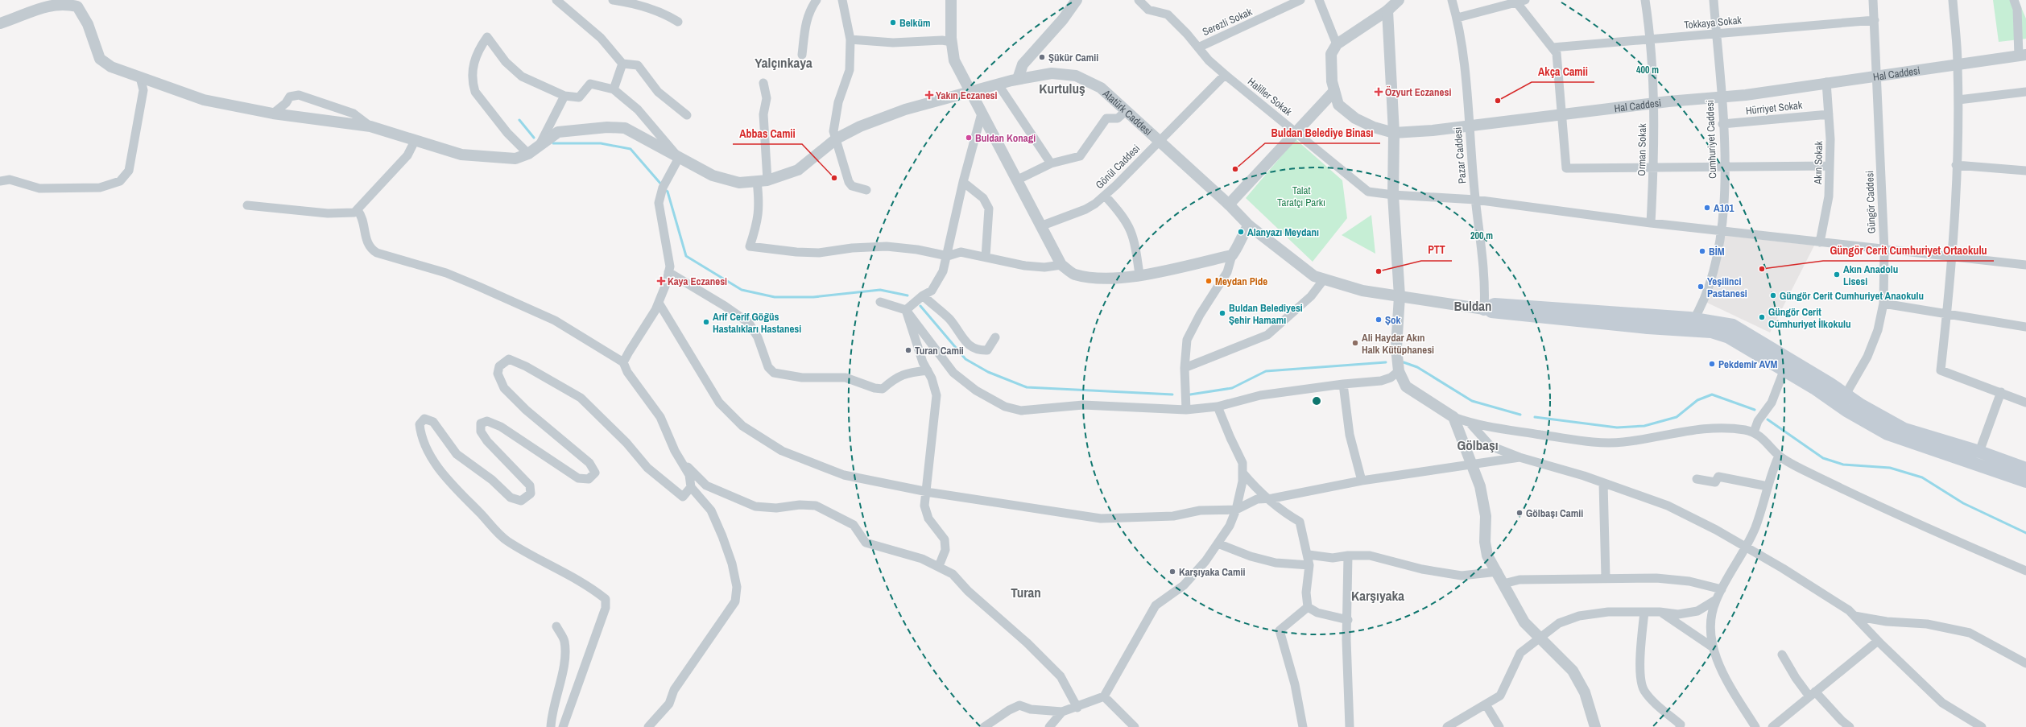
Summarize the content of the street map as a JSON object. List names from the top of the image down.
{
  "streets": {
    "street": [
      "Serezli Sokak",
      "Tokkaya Sokak",
      "Hal Caddesi",
      "Haliller Sokak",
      "Hürriyet Sokak",
      "Atatürk Caddesi",
      "Cumhuriyet Caddesi",
      "Orman Sokak",
      "Pazar Caddesi",
      "Akın Sokak",
      "Gönül Caddesi",
      "Güngör Caddesi"
    ]
  },
  "crossings": [
    ["Serezli Sokak", "Haliller Sokak"],
    ["Tokkaya Sokak", "Cumhuriyet Caddesi"],
    ["Tokkaya Sokak", "Orman Sokak"],
    ["Tokkaya Sokak", "Güngör Caddesi"],
    ["Hal Caddesi", "Cumhuriyet Caddesi"],
    ["Hal Caddesi", "Orman Sokak"],
    ["Hal Caddesi", "Pazar Caddesi"],
    ["Hal Caddesi", "Akın Sokak"],
    ["Hal Caddesi", "Güngör Caddesi"],
    ["Haliller Sokak", "Cumhuriyet Caddesi"],
    ["Haliller Sokak", "Orman Sokak"],
    ["Haliller Sokak", "Pazar Caddesi"],
    ["Haliller Sokak", "Akın Sokak"],
    ["Haliller Sokak", "Gönül Caddesi"],
    ["Haliller Sokak", "Güngör Caddesi"],
    ["Hürriyet Sokak", "Cumhuriyet Caddesi"],
    ["Hürriyet Sokak", "Akın Sokak"],
    ["Atatürk Caddesi", "Pazar Caddesi"],
    ["Atatürk Caddesi", "Gönül Caddesi"]
  ],
  "districts": [
    "Yalçınkaya",
    "Kurtuluş",
    "Buldan",
    "Gölbaşı",
    "Turan",
    "Karşıyaka"
  ],
  "parks": ["Talat Taratçı Parkı"],
  "places": {
    "other": [
      "Belküm",
      "Şükür Camii",
      "Akça Camii",
      "Buldan Konagi",
      "Buldan Belediye Binası",
      "Abbas Camii",
      "A101",
      "Alanyazı Meydanı",
      "BİM",
      "Güngör Cerit Cumhuriyet Ortaokulu",
      "PTT",
      "Akın Anadolu Lisesi",
      "Meydan Pide",
      "Yeşilinci Pastanesi",
      "Güngör Cerit Cumhuriyet Anaokulu",
      "Buldan Belediyesi Şehir Hamamı",
      "Güngör Cerit Cumhuriyet İlkokulu",
      "Şok",
      "Arif Cerif Göğüs Hastalıkları Hastanesi",
      "Ali Haydar Akın Halk Kütüphanesi",
      "Turan Camii",
      "Pekdemir AVM",
      "Gölbaşı Camii",
      "Karşıyaka Camii"
    ],
    "health": ["Özyurt Eczanesi", "Yakın Eczanesi", "Kaya Eczanesi"]
  },
  "rings": ["400 m", "200 m"]
}
